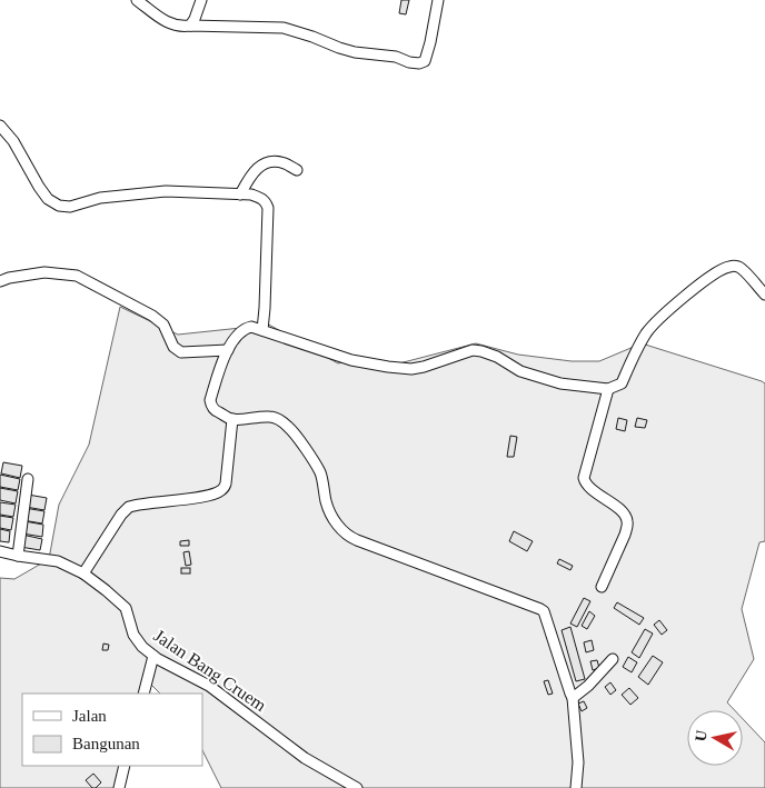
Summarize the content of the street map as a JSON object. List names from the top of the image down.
{
  "streets": {
    "street": ["Jalan Bang Cruem"]
  },
  "legend": ["Jalan", "Bangunan"],
  "north": "left"
}
